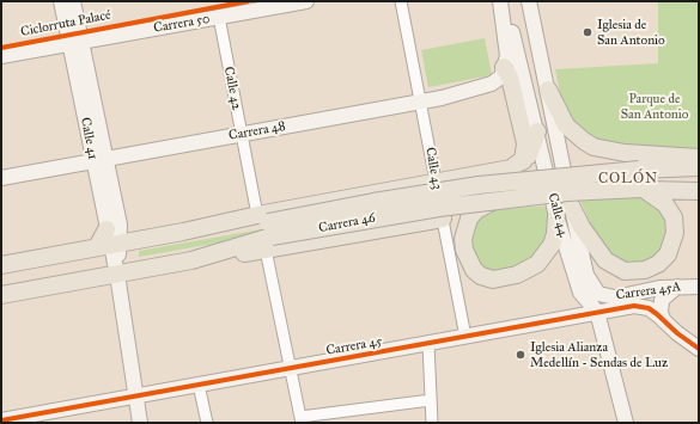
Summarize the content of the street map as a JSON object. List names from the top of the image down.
{
  "streets": {
    "main road": ["Carrera 46"],
    "street": [
      "Carrera 50",
      "Calle 42",
      "Carrera 48",
      "Calle 41",
      "Calle 43",
      "Calle 44",
      "Carrera 45A",
      "Carrera 45"
    ],
    "cycle path": ["Ciclorruta Palacé"]
  },
  "crossings": [
    ["Carrera 50", "Calle 42"],
    ["Carrera 50", "Calle 41"],
    ["Calle 42", "Carrera 48"],
    ["Calle 42", "Carrera 46"],
    ["Calle 42", "Carrera 45"],
    ["Carrera 48", "Calle 41"],
    ["Carrera 48", "Calle 43"],
    ["Carrera 48", "Calle 44"],
    ["Calle 41", "Carrera 46"],
    ["Calle 41", "Carrera 45"],
    ["Calle 43", "Carrera 46"],
    ["Calle 43", "Carrera 45"],
    ["Calle 44", "Carrera 45A"],
    ["Calle 44", "Carrera 45"]
  ],
  "districts": ["COLÓN"],
  "parks": ["Parque de San Antonio"],
  "places": ["Iglesia de San Antonio", "Iglesia Alianza Medellín - Sendas de Luz"]
}
